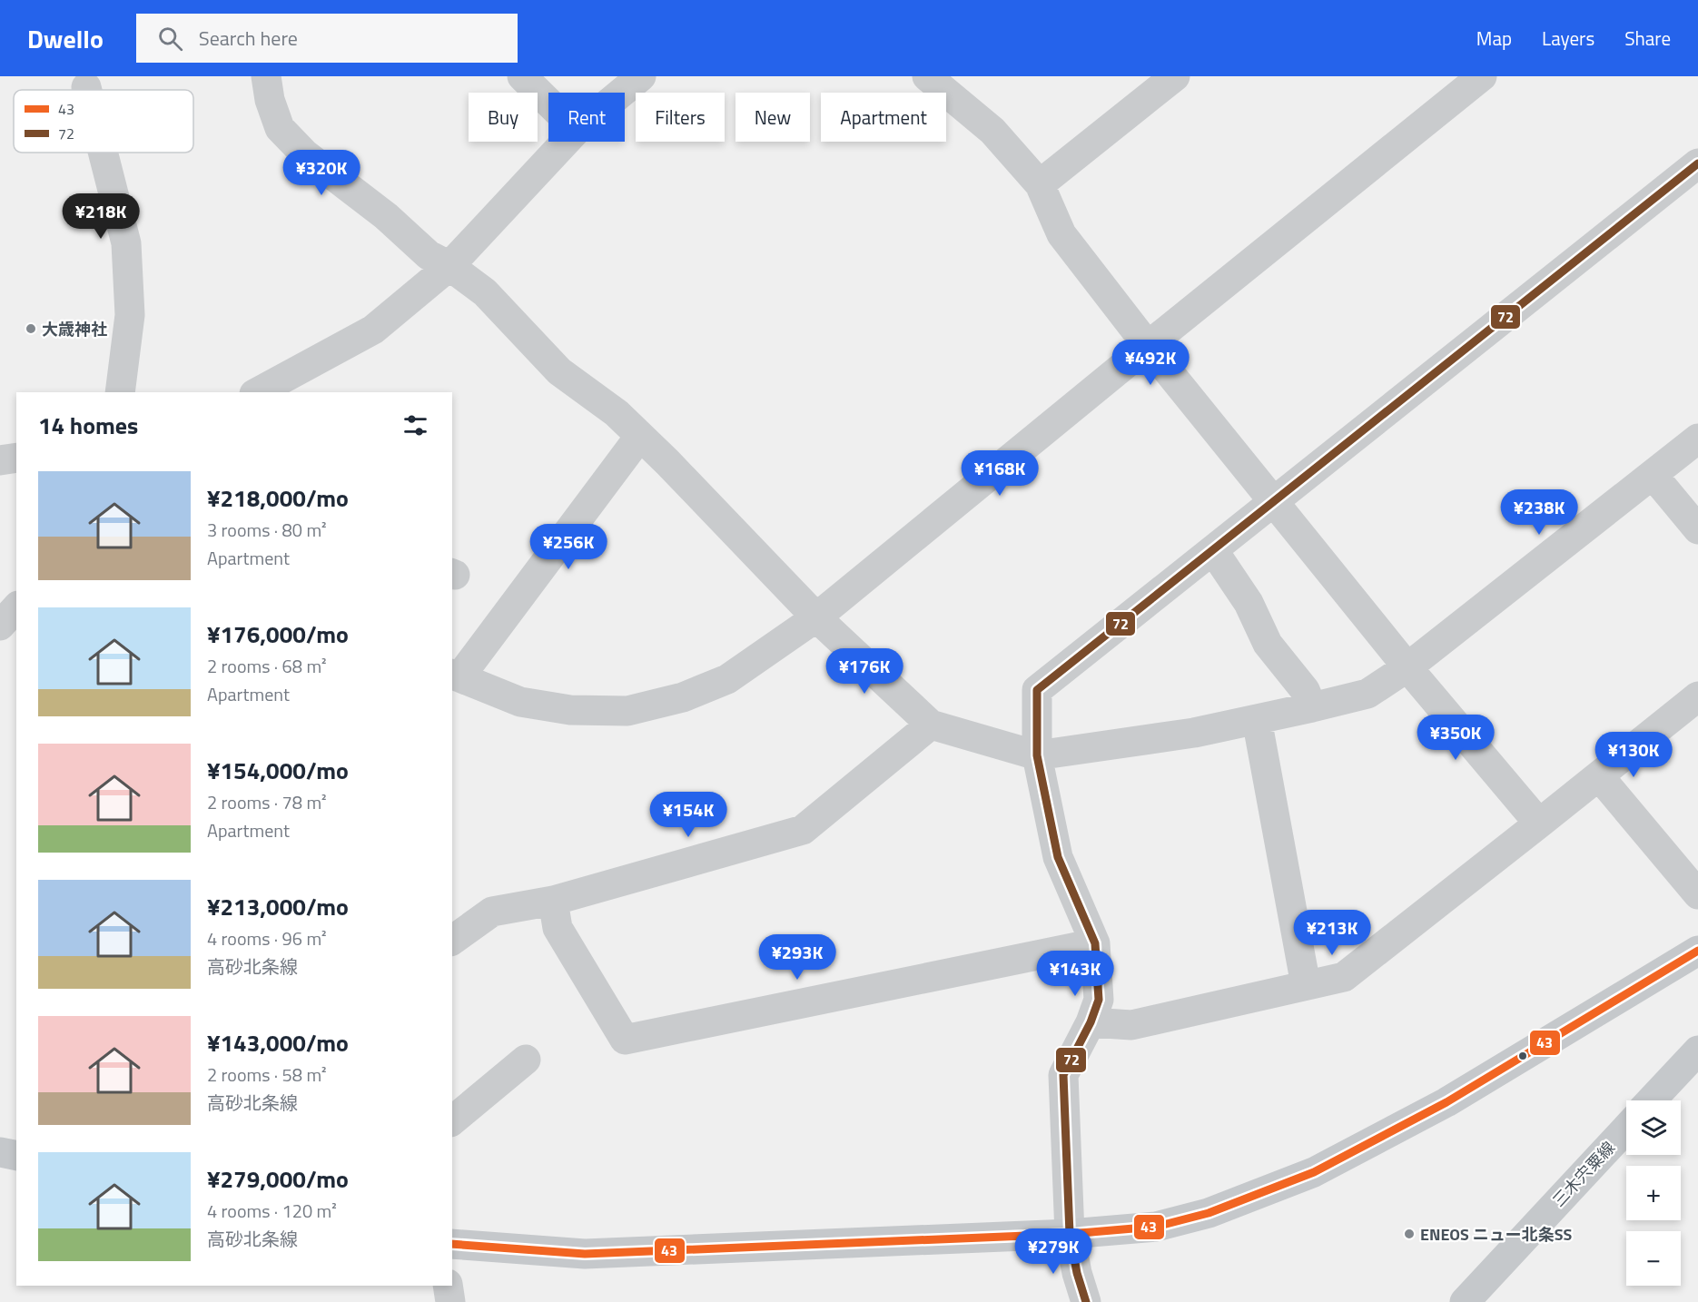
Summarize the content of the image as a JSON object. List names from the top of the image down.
{
  "streets": {
    "main road": ["三木宍粟線"]
  },
  "places": ["大歳神社", "ENEOS ニュー北条SS"],
  "lines": ["transit line 72", "transit line 43"],
  "legend": ["43", "72"],
  "page": {
    "header": "Dwello",
    "search": "Search here",
    "nav": ["Map", "Layers", "Share"],
    "chip": [
      "Buy",
      "Rent",
      "Filters",
      "New",
      "Apartment"
    ],
    "price": [
      "¥320K",
      "¥218K",
      "¥492K",
      "¥168K",
      "¥238K",
      "¥256K",
      "¥176K",
      "¥350K",
      "¥130K",
      "¥154K",
      "¥213K",
      "¥293K",
      "¥143K",
      "¥279K"
    ],
    "heading": "14 homes",
    "list": [
      {
        "name": "¥218,000/mo",
        "note": "3 rooms · 80 m² · Apartment"
      },
      {
        "name": "¥176,000/mo",
        "note": "2 rooms · 68 m² · Apartment"
      },
      {
        "name": "¥154,000/mo",
        "note": "2 rooms · 78 m² · Apartment"
      },
      {
        "name": "¥213,000/mo",
        "note": "4 rooms · 96 m² · 高砂北条線"
      },
      {
        "name": "¥143,000/mo",
        "note": "2 rooms · 58 m² · 高砂北条線"
      },
      {
        "name": "¥279,000/mo",
        "note": "4 rooms · 120 m² · 高砂北条線"
      }
    ],
    "map_buttons": ["+", "−"]
  }
}
